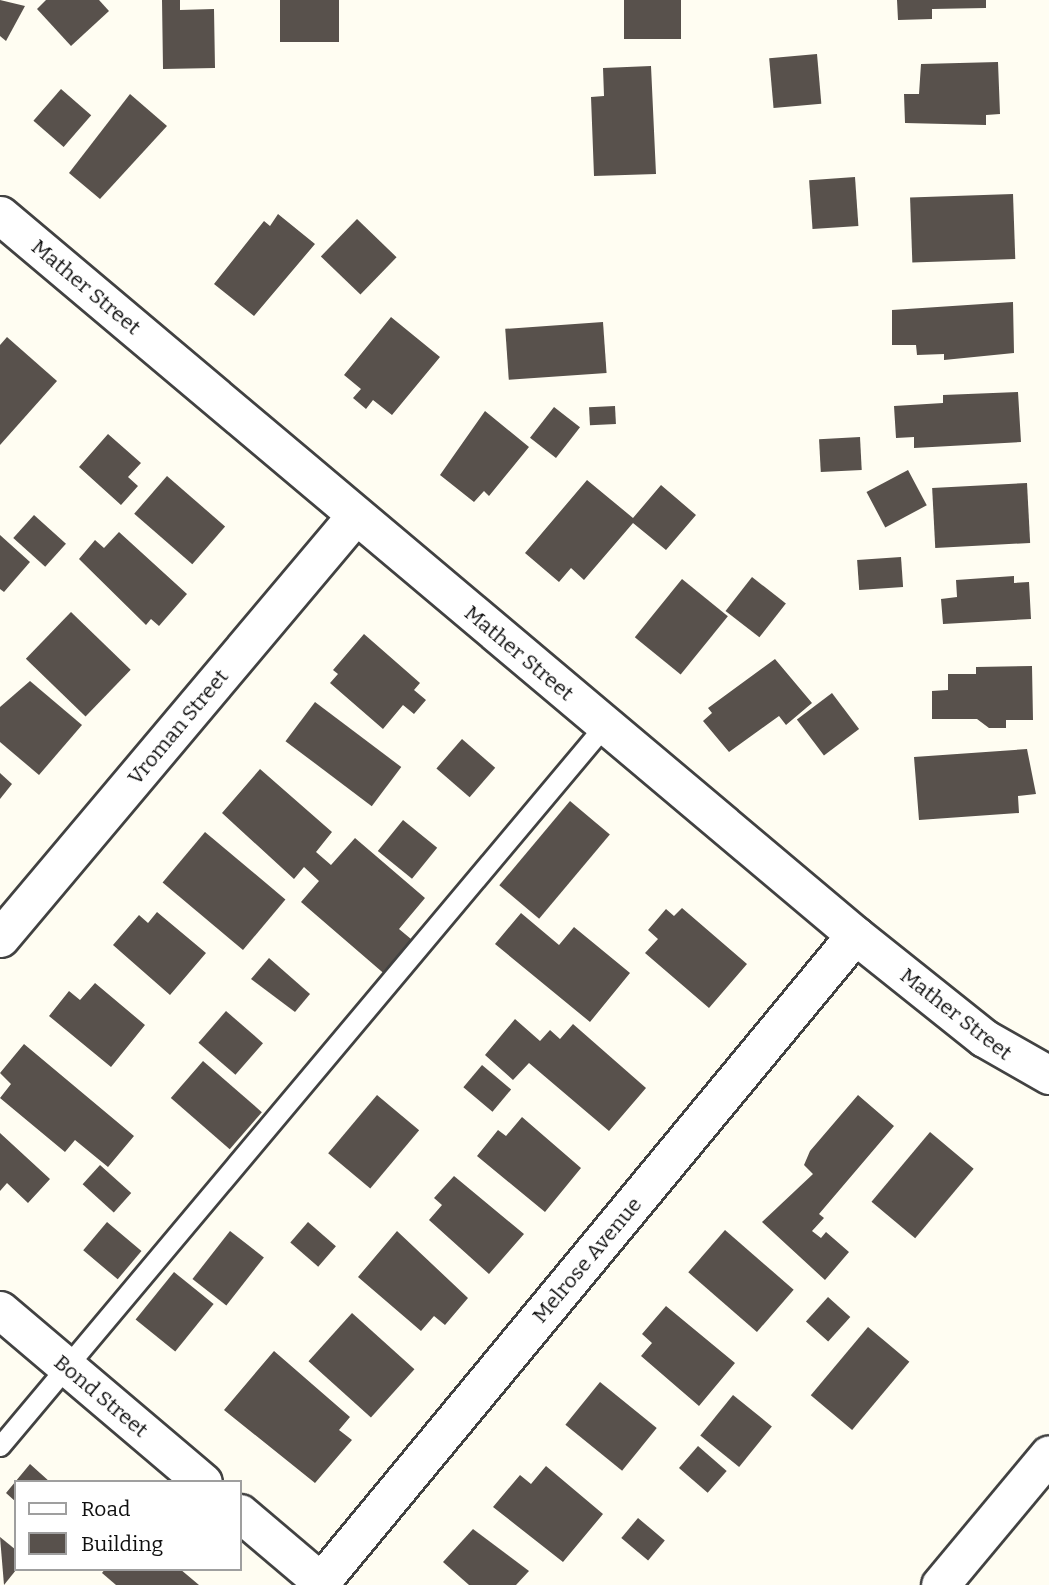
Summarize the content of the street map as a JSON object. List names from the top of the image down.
{
  "streets": {
    "street": [
      "Mather Street",
      "Vroman Street",
      "Melrose Avenue",
      "Bond Street"
    ]
  },
  "crossings": [
    ["Mather Street", "Vroman Street"],
    ["Mather Street", "Melrose Avenue"]
  ],
  "legend": ["Road", "Building"]
}
